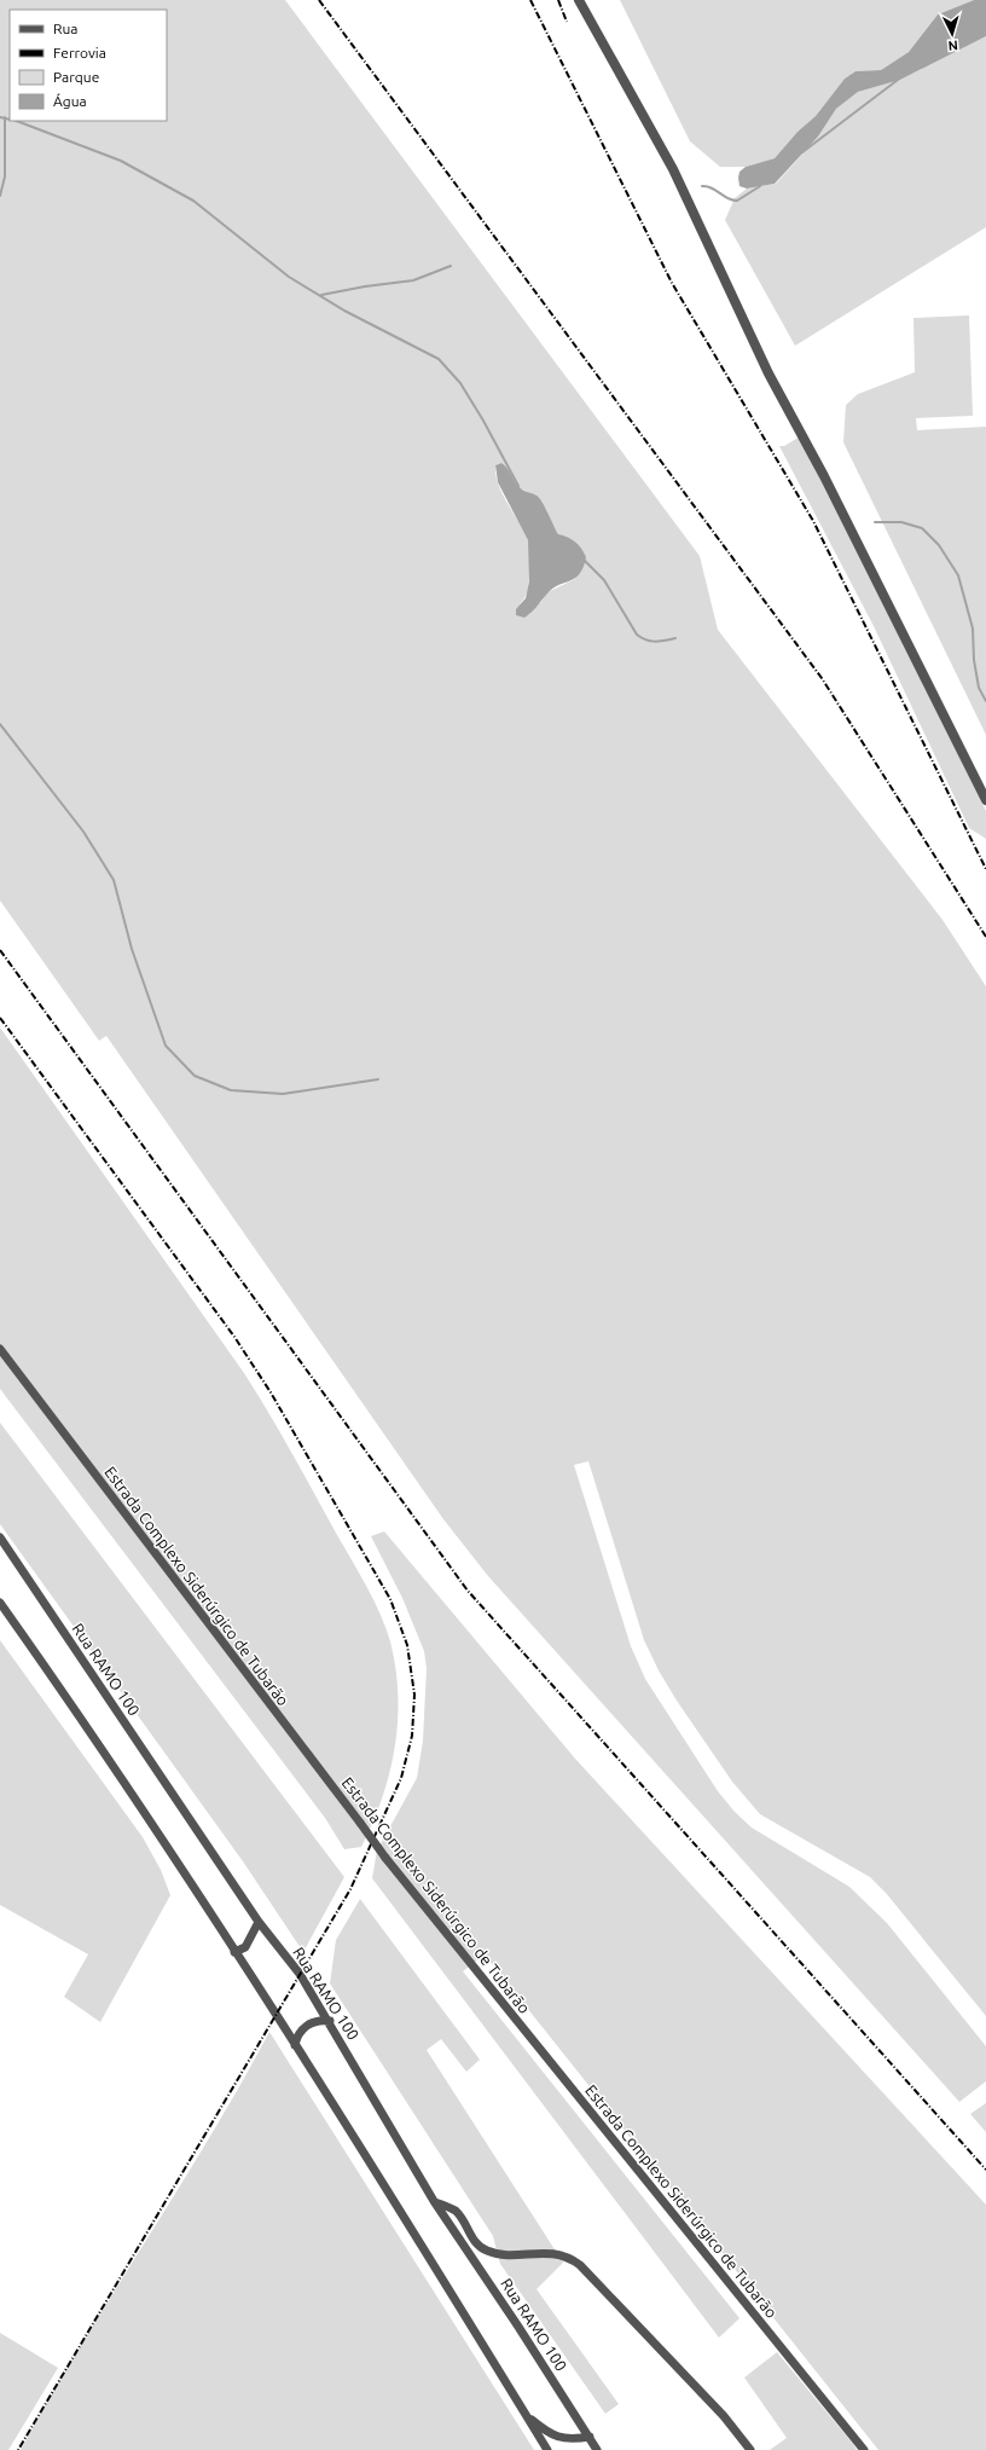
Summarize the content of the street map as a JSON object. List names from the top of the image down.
{
  "streets": {
    "street": ["Estrada Complexo Siderúrgico de Tubarão", "Rua RAMO 100"]
  },
  "legend": [
    "Rua",
    "Ferrovia",
    "Parque",
    "Água"
  ],
  "north": "bottom"
}
